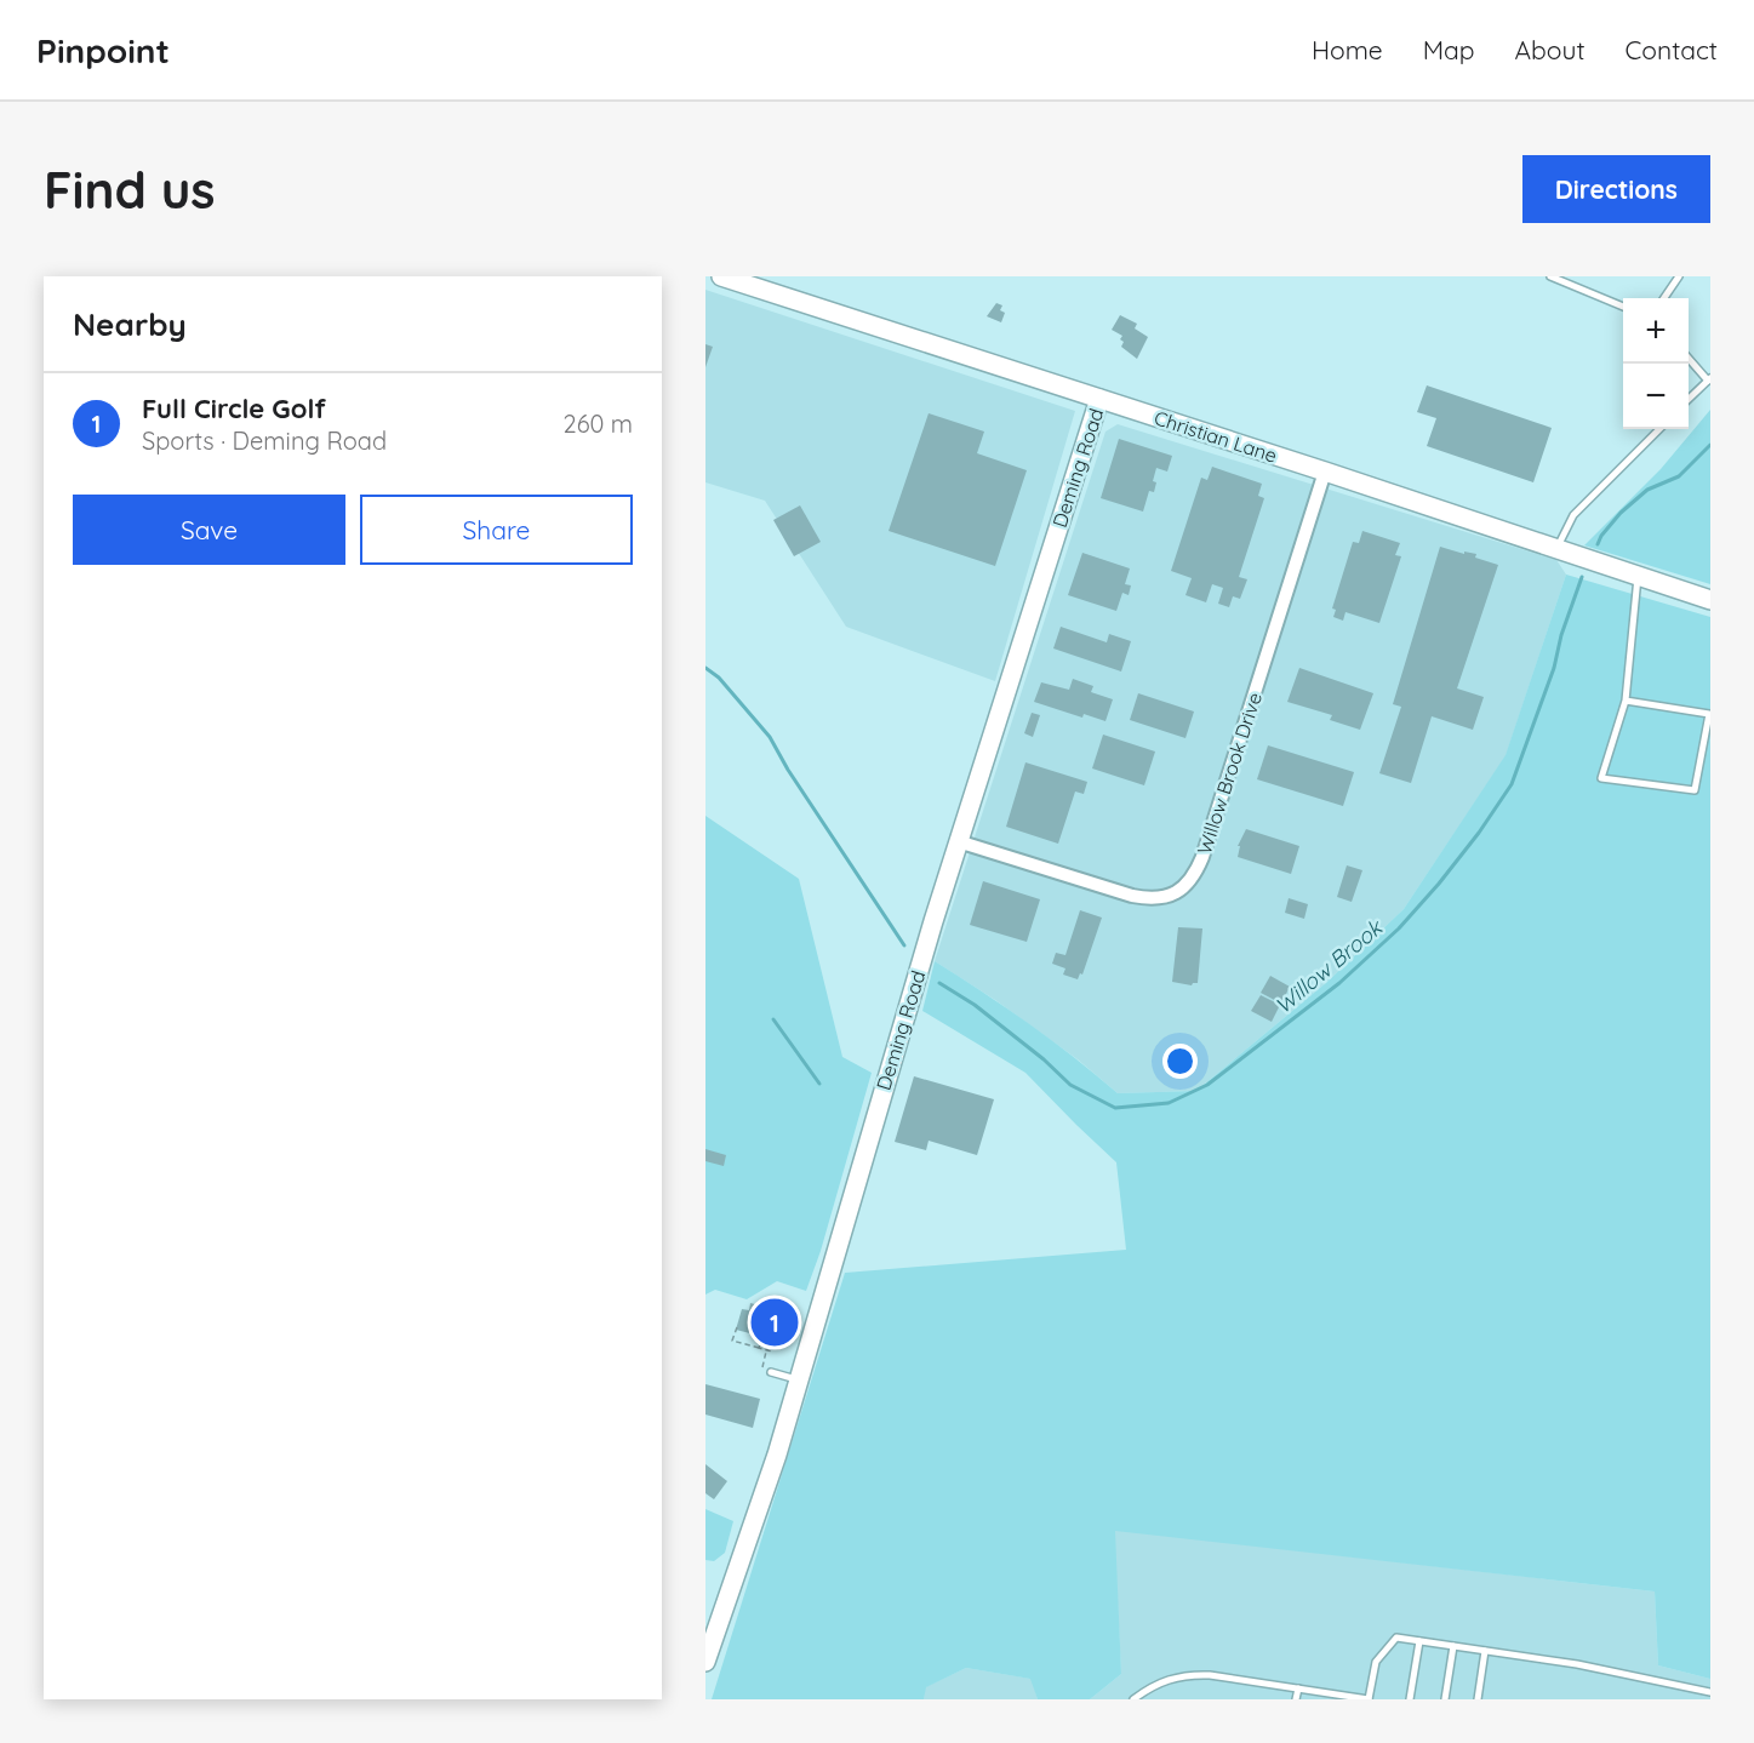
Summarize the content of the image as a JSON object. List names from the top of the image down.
{
  "streets": {
    "street": ["Christian Lane", "Deming Road", "Willow Brook Drive"]
  },
  "crossings": [
    ["Christian Lane", "Deming Road"],
    ["Christian Lane", "Willow Brook Drive"],
    ["Deming Road", "Willow Brook Drive"]
  ],
  "water": ["Willow Brook"],
  "page": {
    "header": "Pinpoint",
    "nav": [
      "Home",
      "Map",
      "About",
      "Contact"
    ],
    "buttons": [
      "Directions",
      ["Save", "Share"]
    ],
    "title": "Find us",
    "heading": "Nearby",
    "map_buttons": ["+", "−"],
    "list": [
      {
        "mark": "1",
        "name": "Full Circle Golf",
        "note": "Sports · Deming Road",
        "value": "260 m"
      }
    ],
    "pins": "1"
  }
}
